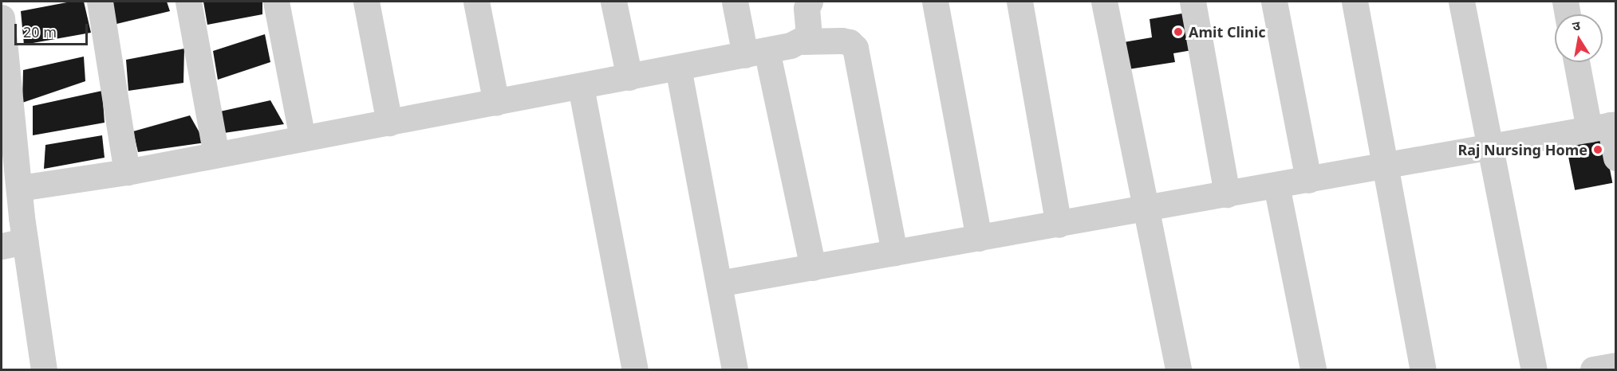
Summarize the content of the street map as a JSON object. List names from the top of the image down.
{
  "places": ["Amit Clinic", "Raj Nursing Home"],
  "scale_bar": "20 m",
  "north": "top"
}
